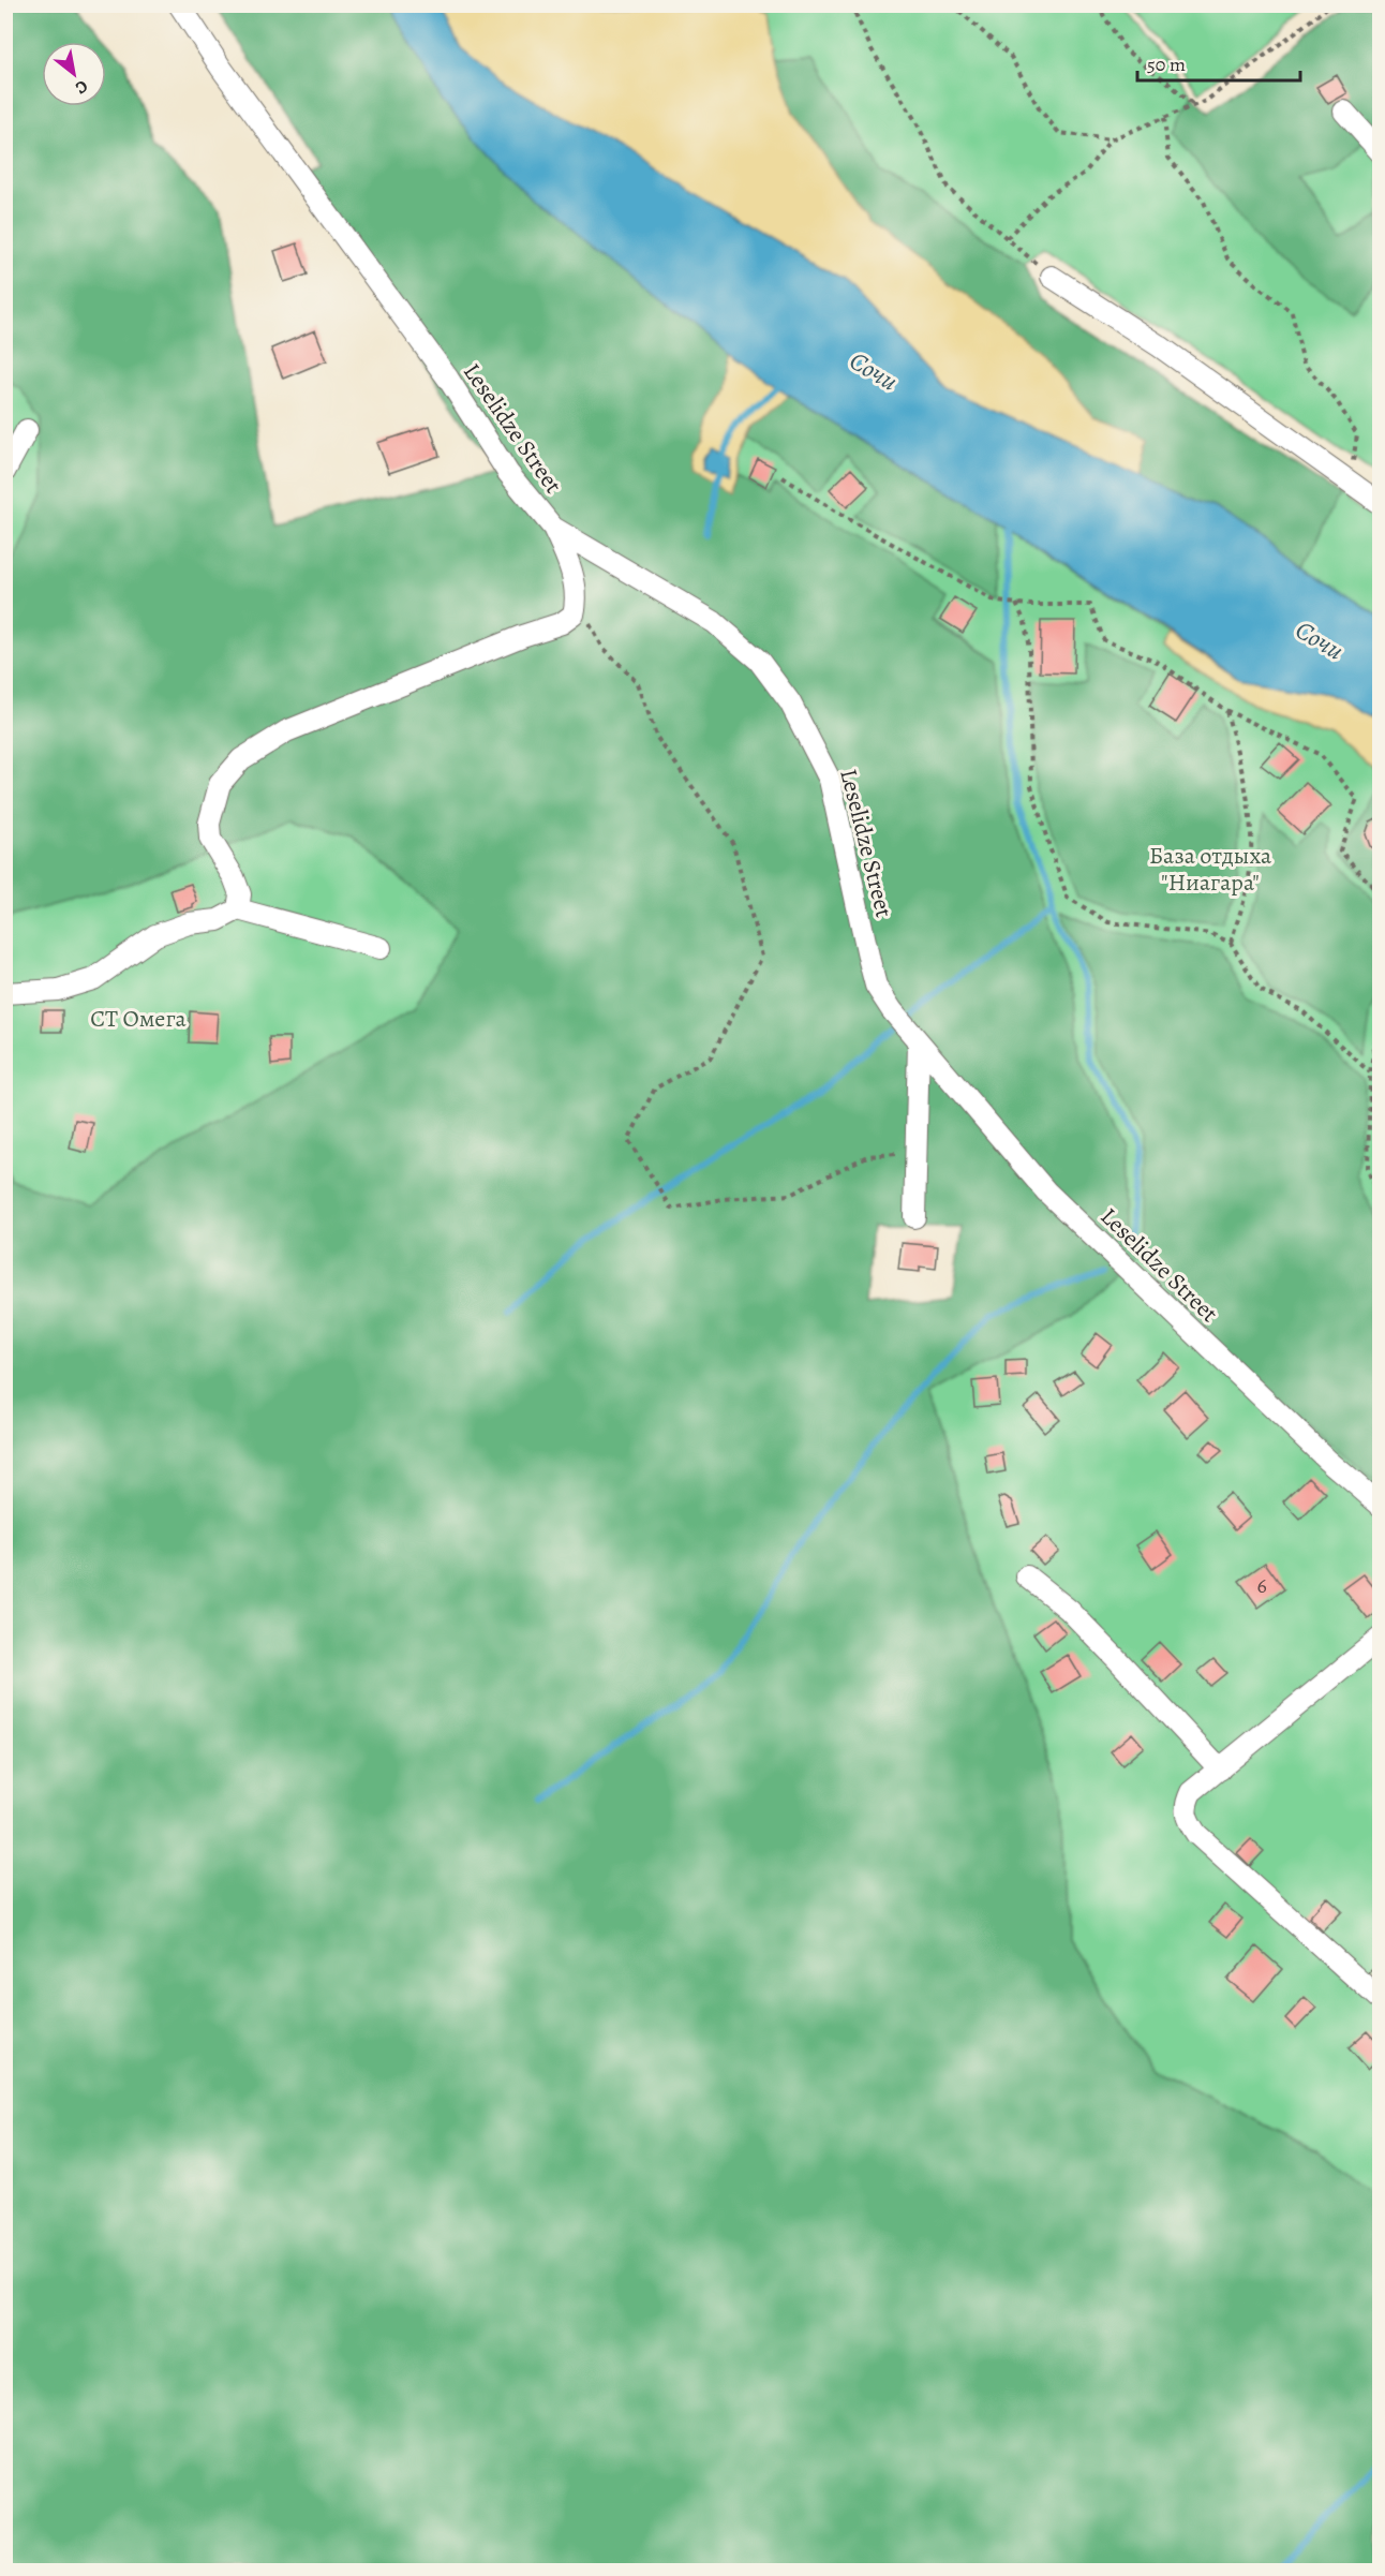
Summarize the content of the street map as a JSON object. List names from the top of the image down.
{
  "streets": {
    "street": ["Leselidze Street"]
  },
  "water": ["Сочи"],
  "parks": ["База отдыха \"Ниагара\"", "СТ Омега"],
  "house_numbers": ["6"],
  "scale_bar": "50 m",
  "north": "bottom right"
}
